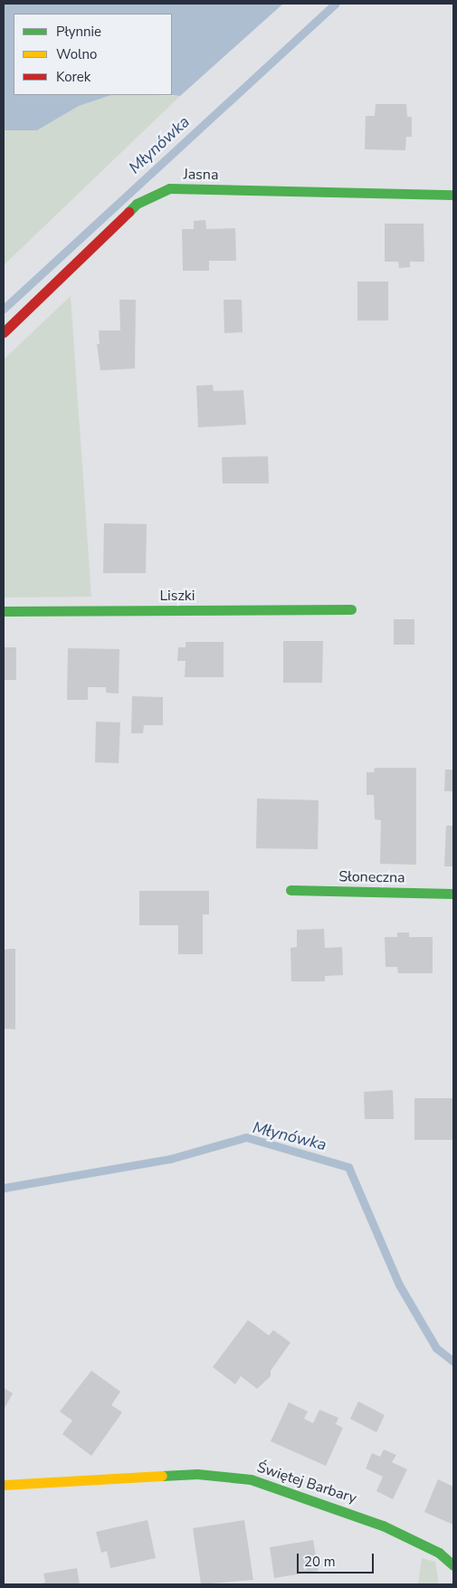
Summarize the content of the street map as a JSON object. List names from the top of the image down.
{
  "streets": {
    "street": [
      "Jasna",
      "Liszki",
      "Słoneczna",
      "Świętej Barbary"
    ]
  },
  "water": ["Młynówka"],
  "legend": ["Płynnie", "Wolno", "Korek"],
  "scale_bar": "20 m"
}
